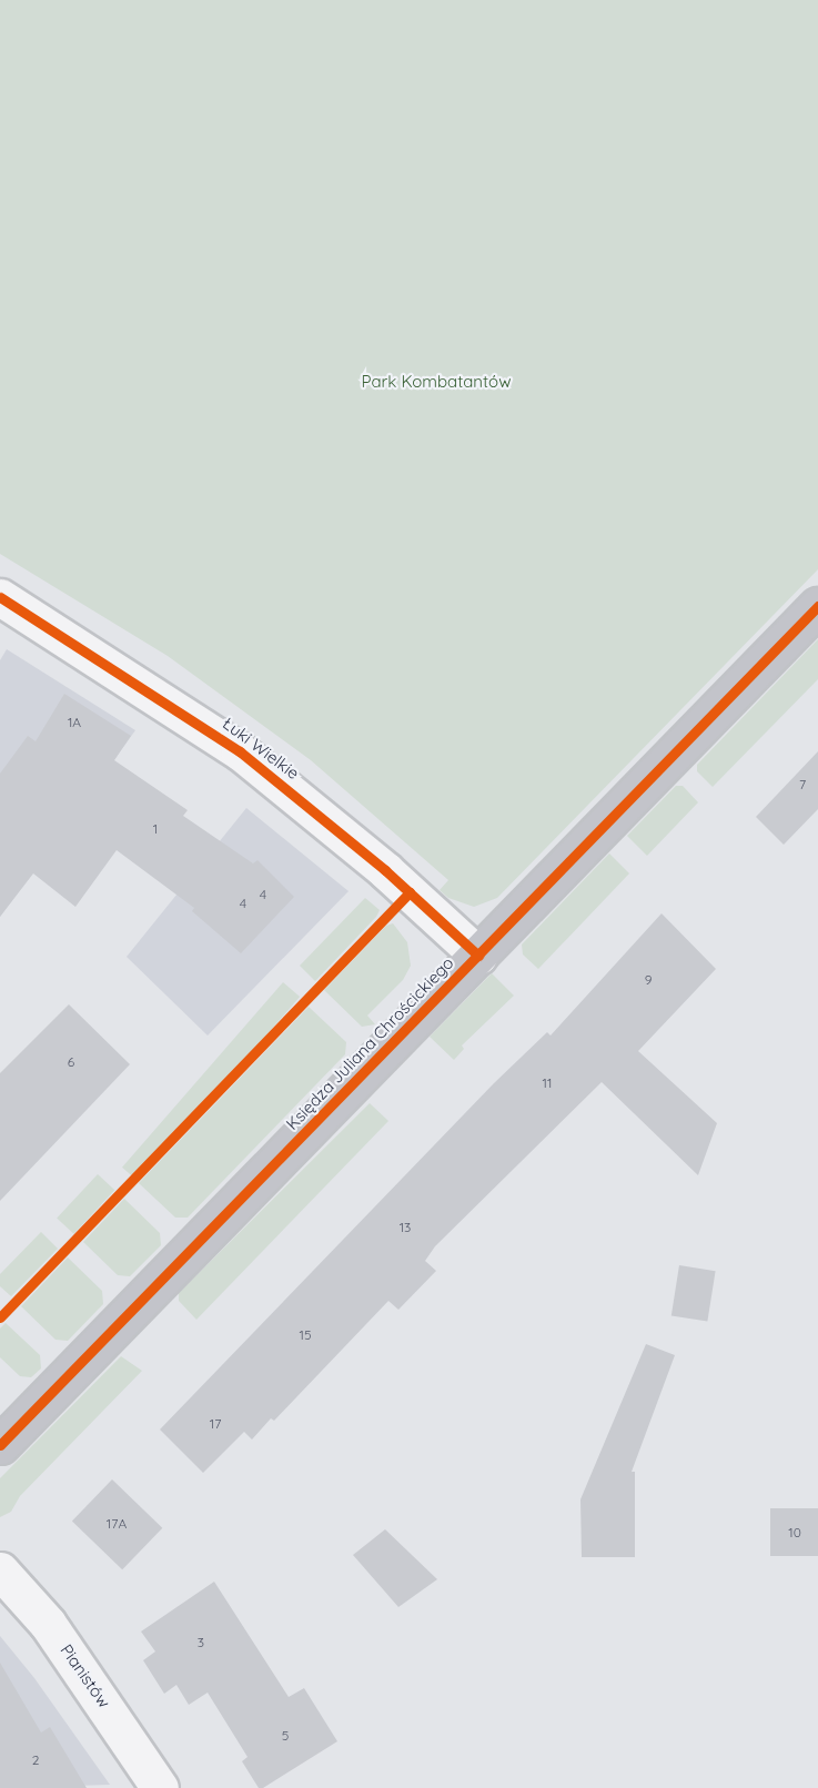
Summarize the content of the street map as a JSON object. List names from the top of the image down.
{
  "streets": {
    "street": ["Łuki Wielkie", "Księdza Juliana Chrościckiego", "Pianistów"]
  },
  "crossings": [
    ["Łuki Wielkie", "Księdza Juliana Chrościckiego"]
  ],
  "parks": ["Park Kombatantów"],
  "house_numbers": [
    "1A",
    "7",
    "1",
    "4",
    "4",
    "9",
    "6",
    "11",
    "13",
    "15",
    "17",
    "17A",
    "10",
    "3",
    "5",
    "2"
  ]
}
